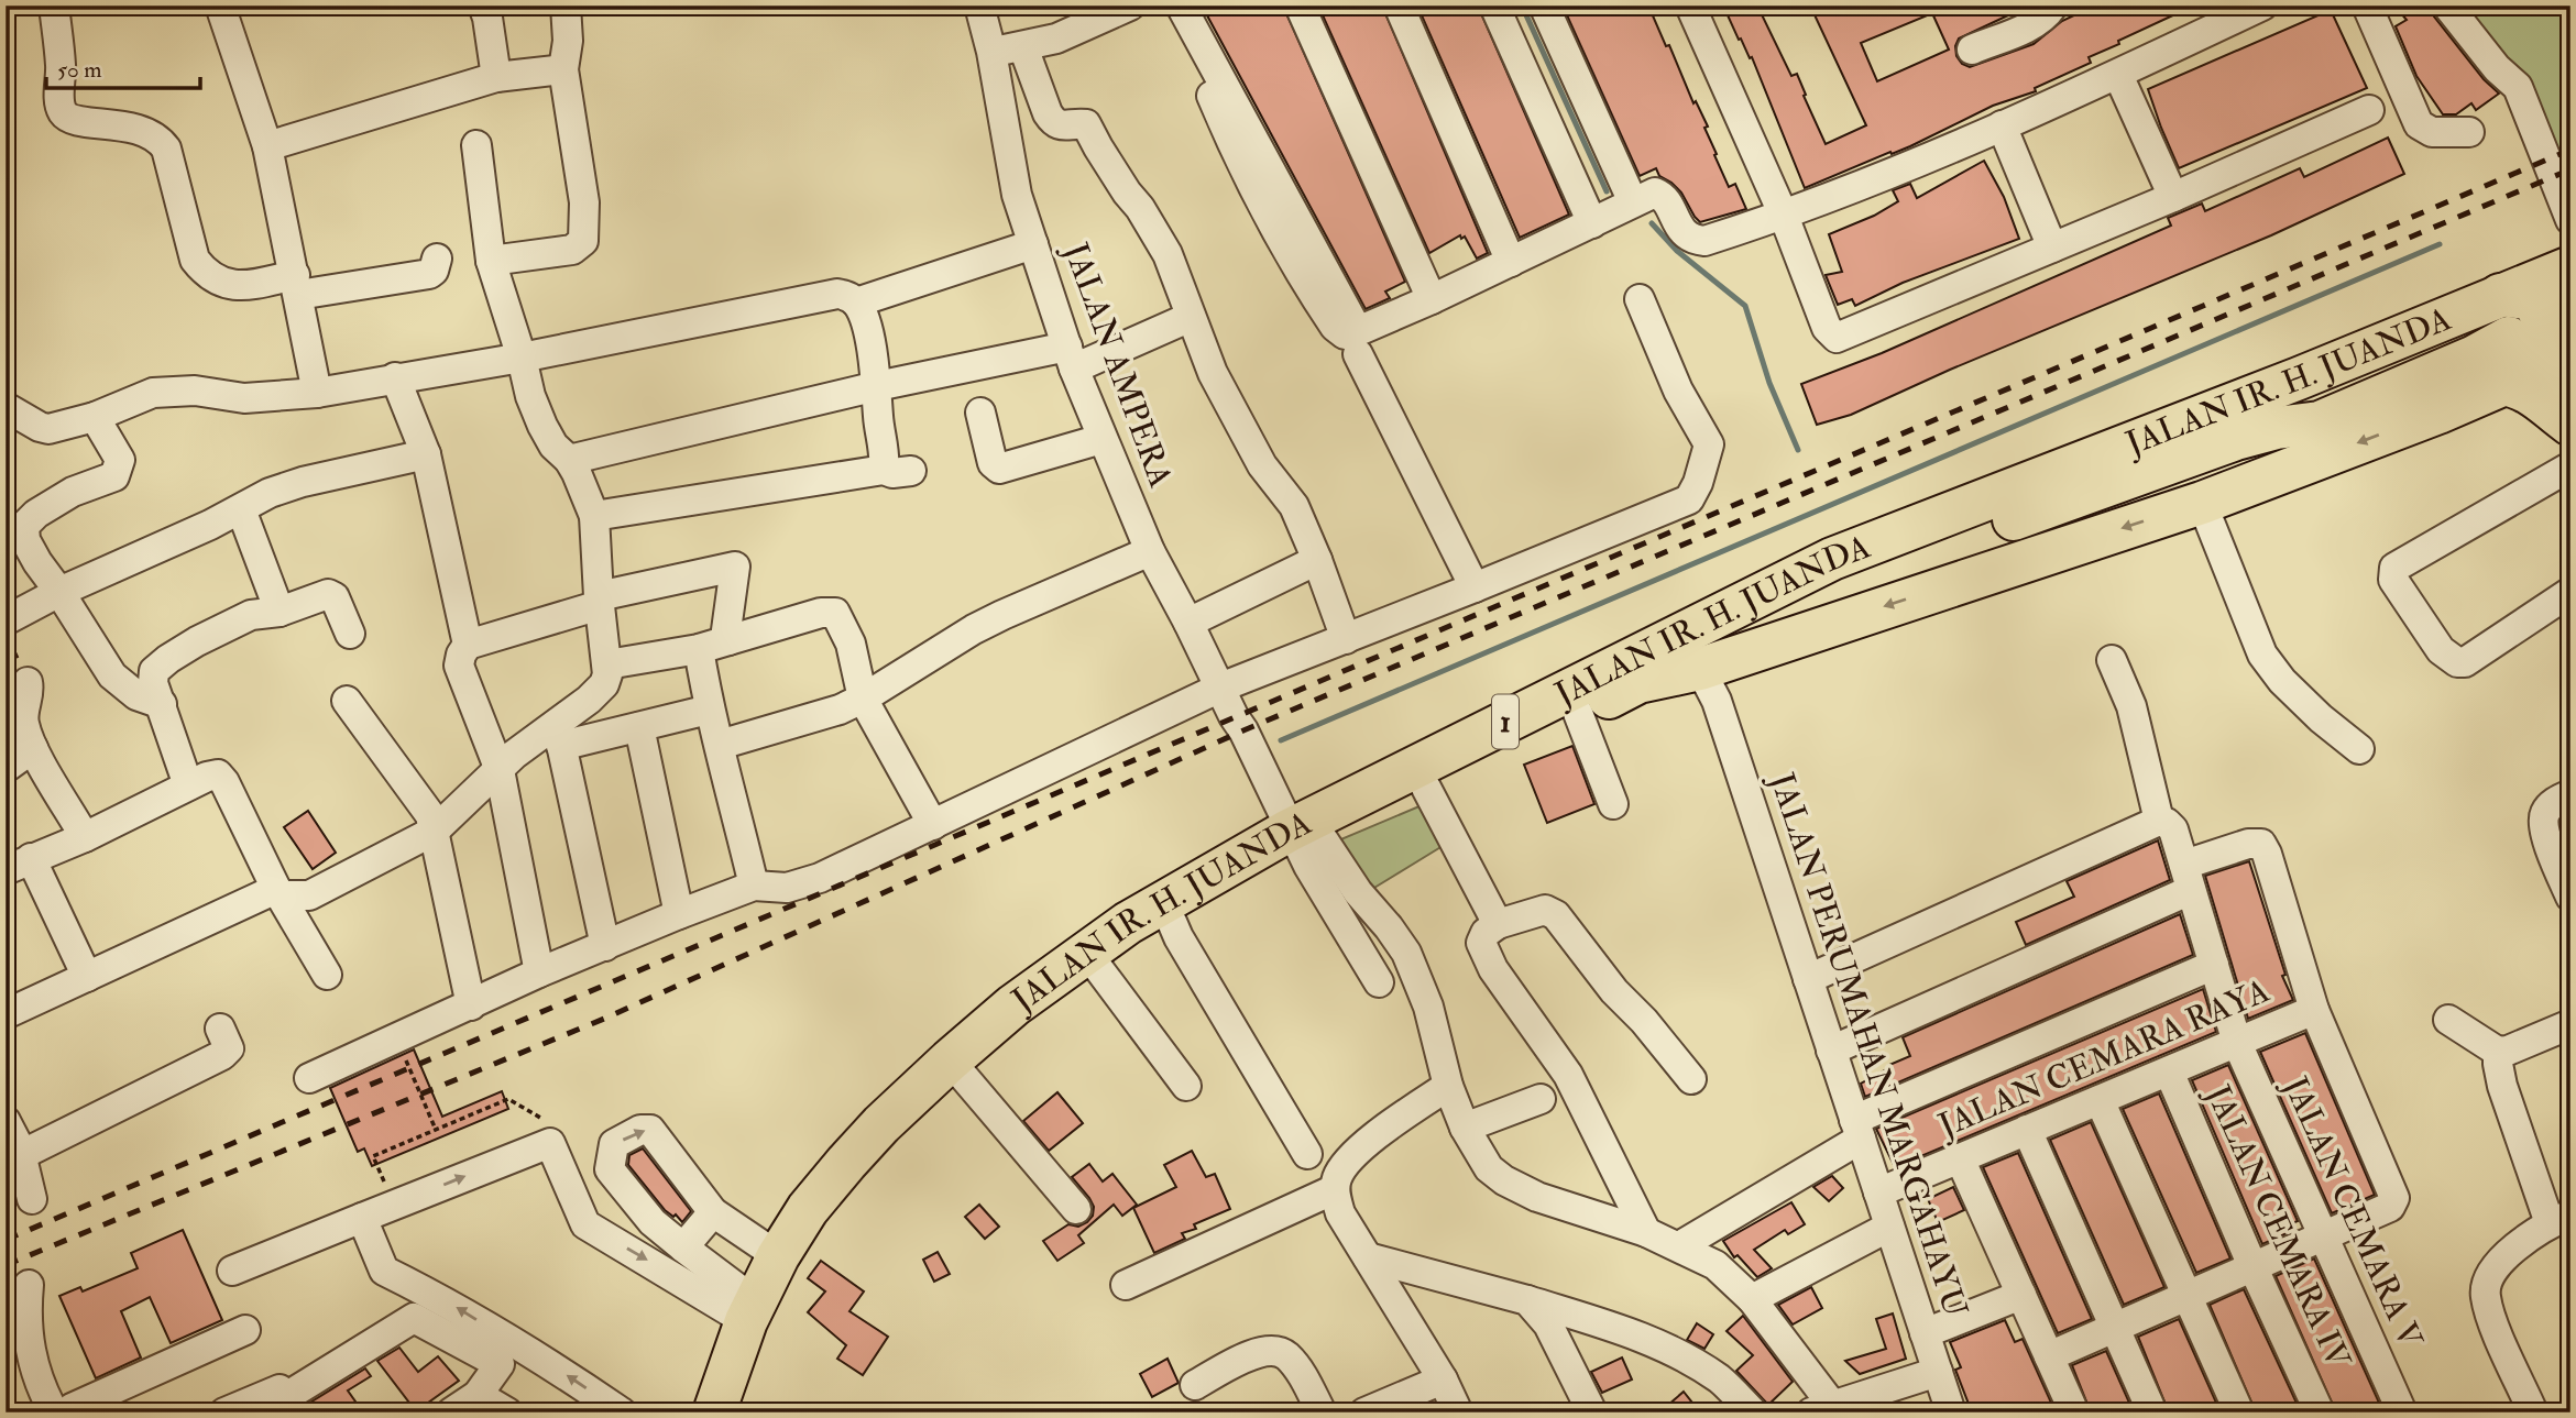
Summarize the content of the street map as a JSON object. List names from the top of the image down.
{
  "streets": {
    "highway": ["JALAN IR. H. JUANDA", "1"],
    "street": [
      "JALAN AMPERA",
      "JALAN PERUMAHAN MARGAHAYU",
      "JALAN CEMARA RAYA",
      "JALAN CEMARA V",
      "JALAN CEMARA IV"
    ]
  },
  "crossings": [
    ["JALAN AMPERA", "JALAN IR. H. JUANDA"],
    ["JALAN IR. H. JUANDA", "1"],
    ["JALAN IR. H. JUANDA", "JALAN PERUMAHAN MARGAHAYU"],
    ["JALAN PERUMAHAN MARGAHAYU", "JALAN CEMARA RAYA"],
    ["JALAN CEMARA RAYA", "JALAN CEMARA V"],
    ["JALAN CEMARA RAYA", "JALAN CEMARA IV"]
  ],
  "scale_bar": "50 m"
}
